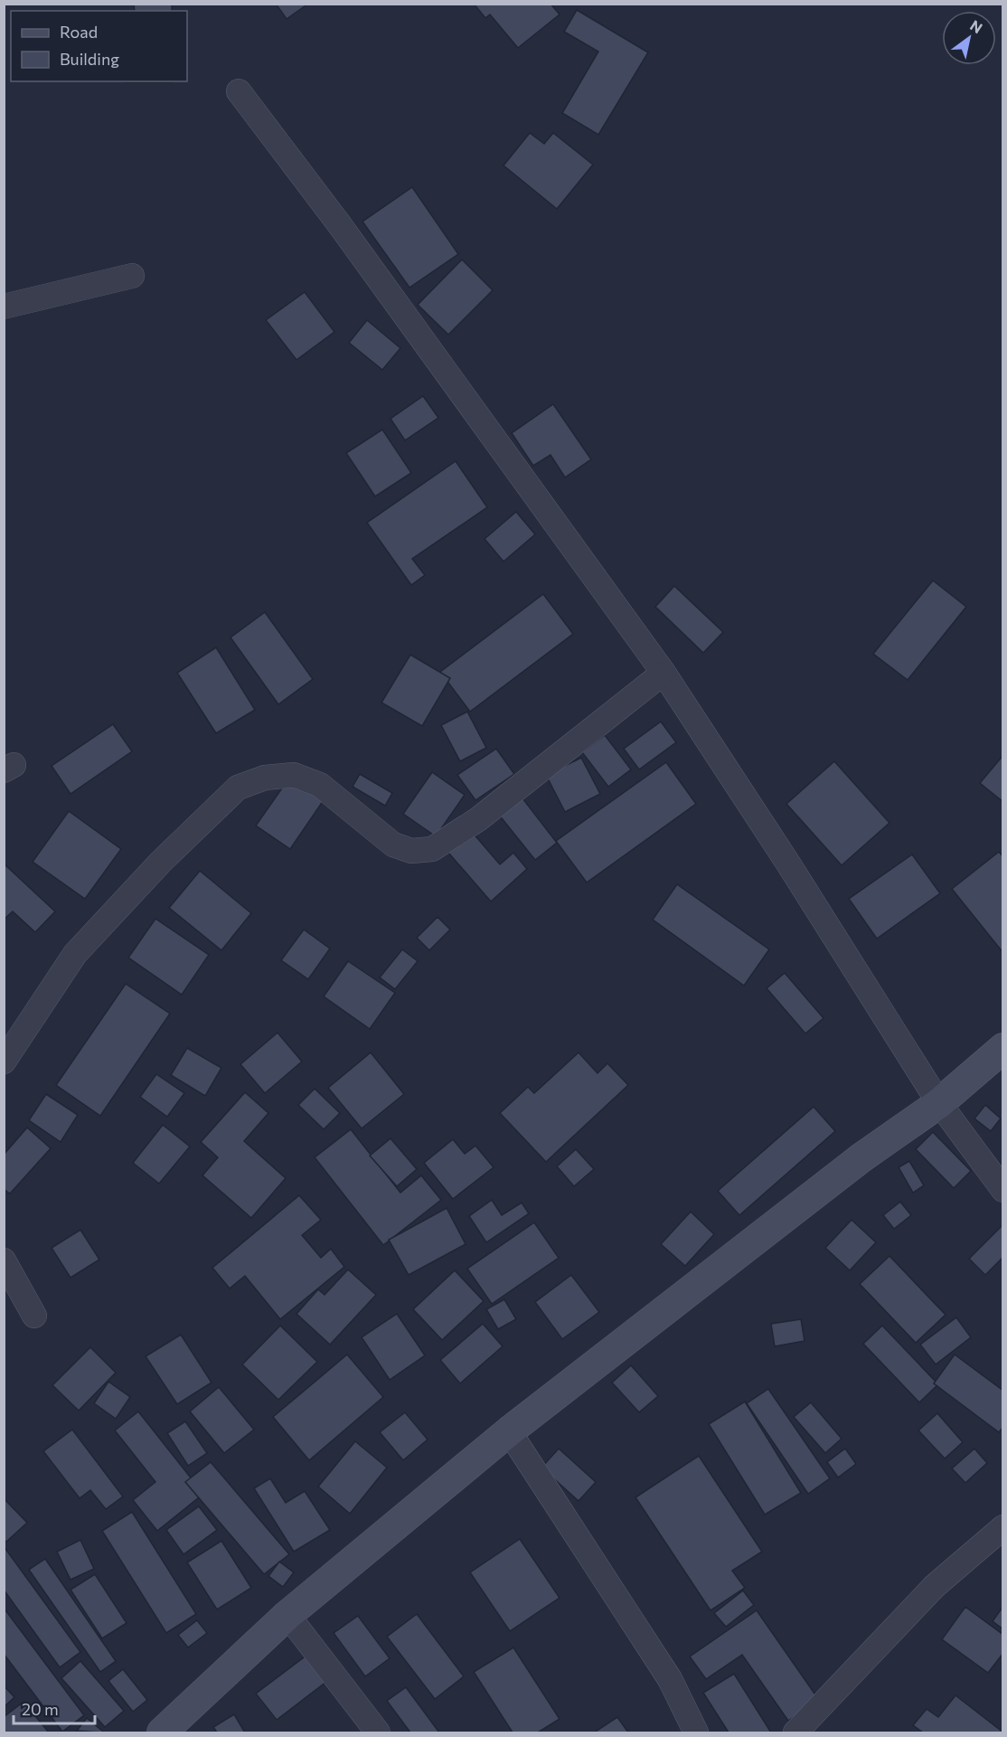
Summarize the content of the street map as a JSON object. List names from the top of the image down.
{
  "legend": ["Road", "Building"],
  "scale_bar": "20 m",
  "north": "top right"
}
